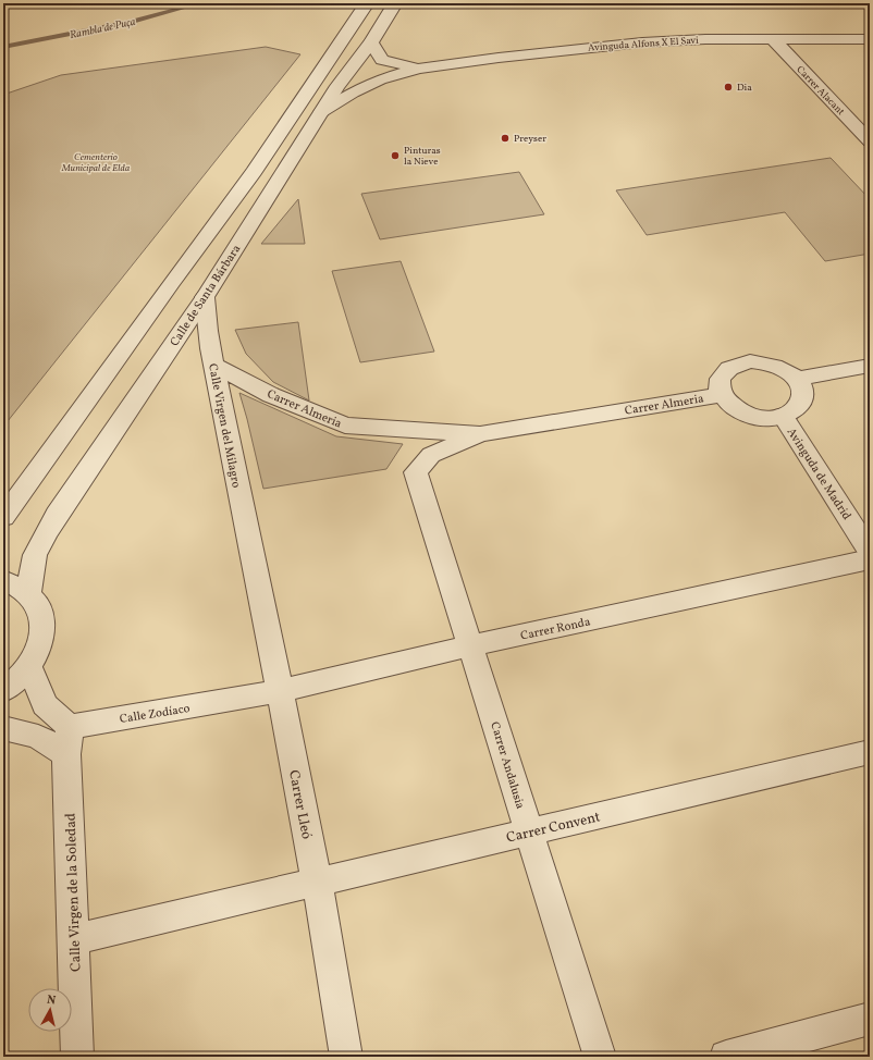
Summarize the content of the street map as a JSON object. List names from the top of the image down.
{
  "streets": {
    "street": [
      "Avinguda Alfons X El Savi",
      "Carrer Alacant",
      "Calle de Santa Bárbara",
      "Carrer Almeria",
      "Calle Virgen del Milagro",
      "Avinguda de Madrid",
      "Carrer Ronda",
      "Calle Zodíaco",
      "Carrer Andalusia",
      "Carrer Lleó",
      "Carrer Convent",
      "Calle Virgen de la Soledad"
    ]
  },
  "crossings": [
    ["Avinguda Alfons X El Savi", "Carrer Alacant"],
    ["Avinguda Alfons X El Savi", "Calle de Santa Bárbara"],
    ["Calle de Santa Bárbara", "Calle Virgen del Milagro"],
    ["Carrer Almeria", "Calle Virgen del Milagro"],
    ["Carrer Almeria", "Avinguda de Madrid"],
    ["Carrer Almeria", "Carrer Andalusia"],
    ["Calle Virgen del Milagro", "Carrer Lleó"],
    ["Carrer Ronda", "Calle Zodíaco"],
    ["Carrer Ronda", "Carrer Andalusia"],
    ["Carrer Ronda", "Carrer Lleó"],
    ["Calle Zodíaco", "Calle Virgen de la Soledad"],
    ["Carrer Andalusia", "Carrer Convent"],
    ["Carrer Lleó", "Carrer Convent"],
    ["Carrer Convent", "Calle Virgen de la Soledad"]
  ],
  "water": ["Rambla de Puça"],
  "parks": ["Cementerio Municipal de Elda"],
  "places": ["Dia", "Preyser", "Pinturas la Nieve"],
  "north": "top"
}
